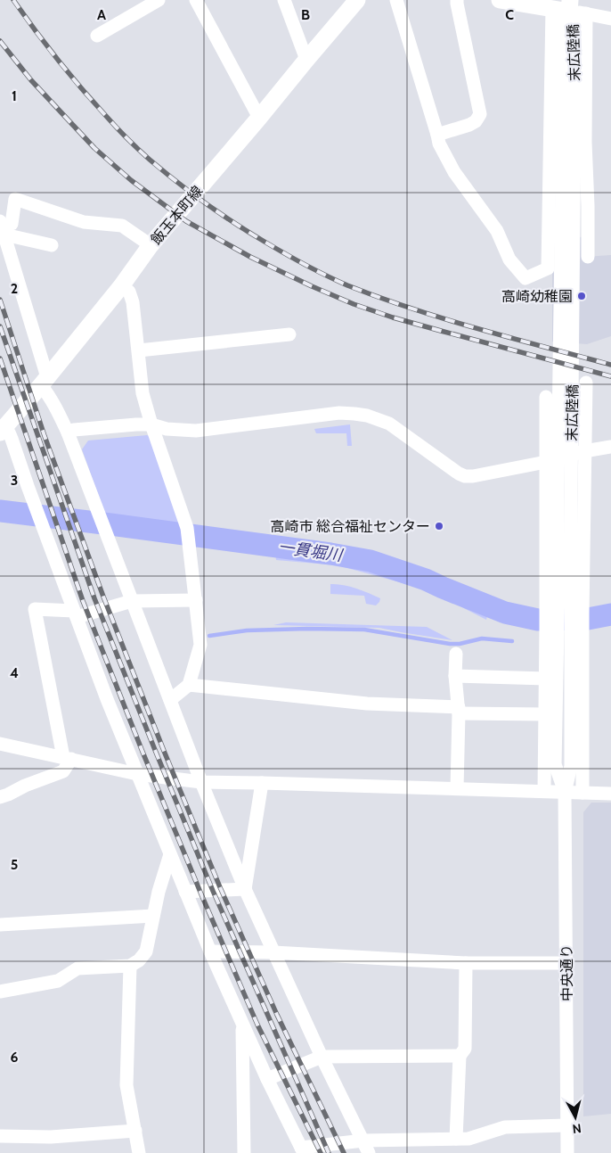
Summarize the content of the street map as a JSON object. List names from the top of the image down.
{
  "streets": {
    "main road": ["飯玉本町線"],
    "street": ["末広陸橋", "中央通り"]
  },
  "crossings": [
    ["末広陸橋", "中央通り"]
  ],
  "water": ["一貫堀川"],
  "places": ["高崎幼稚園", "高崎市 総合福祉センター"],
  "north": "bottom",
  "grid": {
    "columns": ["A", "B", "C"],
    "rows": [
      "1",
      "2",
      "3",
      "4",
      "5",
      "6"
    ]
  }
}
